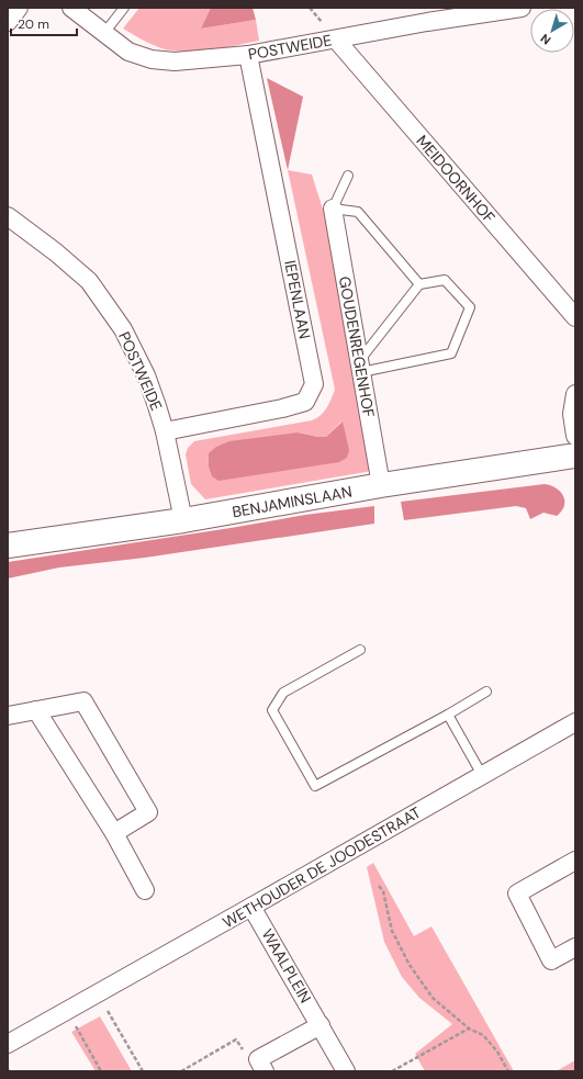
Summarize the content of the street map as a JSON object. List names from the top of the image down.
{
  "streets": {
    "street": [
      "POSTWEIDE",
      "MEIDOORNHOF",
      "IEPENLAAN",
      "GOUDENREGENHOF",
      "BENJAMINSLAAN",
      "WETHOUDER DE JOODESTRAAT",
      "WAALPLEIN"
    ]
  },
  "crossings": [
    ["POSTWEIDE", "MEIDOORNHOF"],
    ["POSTWEIDE", "IEPENLAAN"],
    ["POSTWEIDE", "BENJAMINSLAAN"],
    ["GOUDENREGENHOF", "BENJAMINSLAAN"],
    ["WETHOUDER DE JOODESTRAAT", "WAALPLEIN"]
  ],
  "scale_bar": "20 m",
  "north": "bottom left"
}
